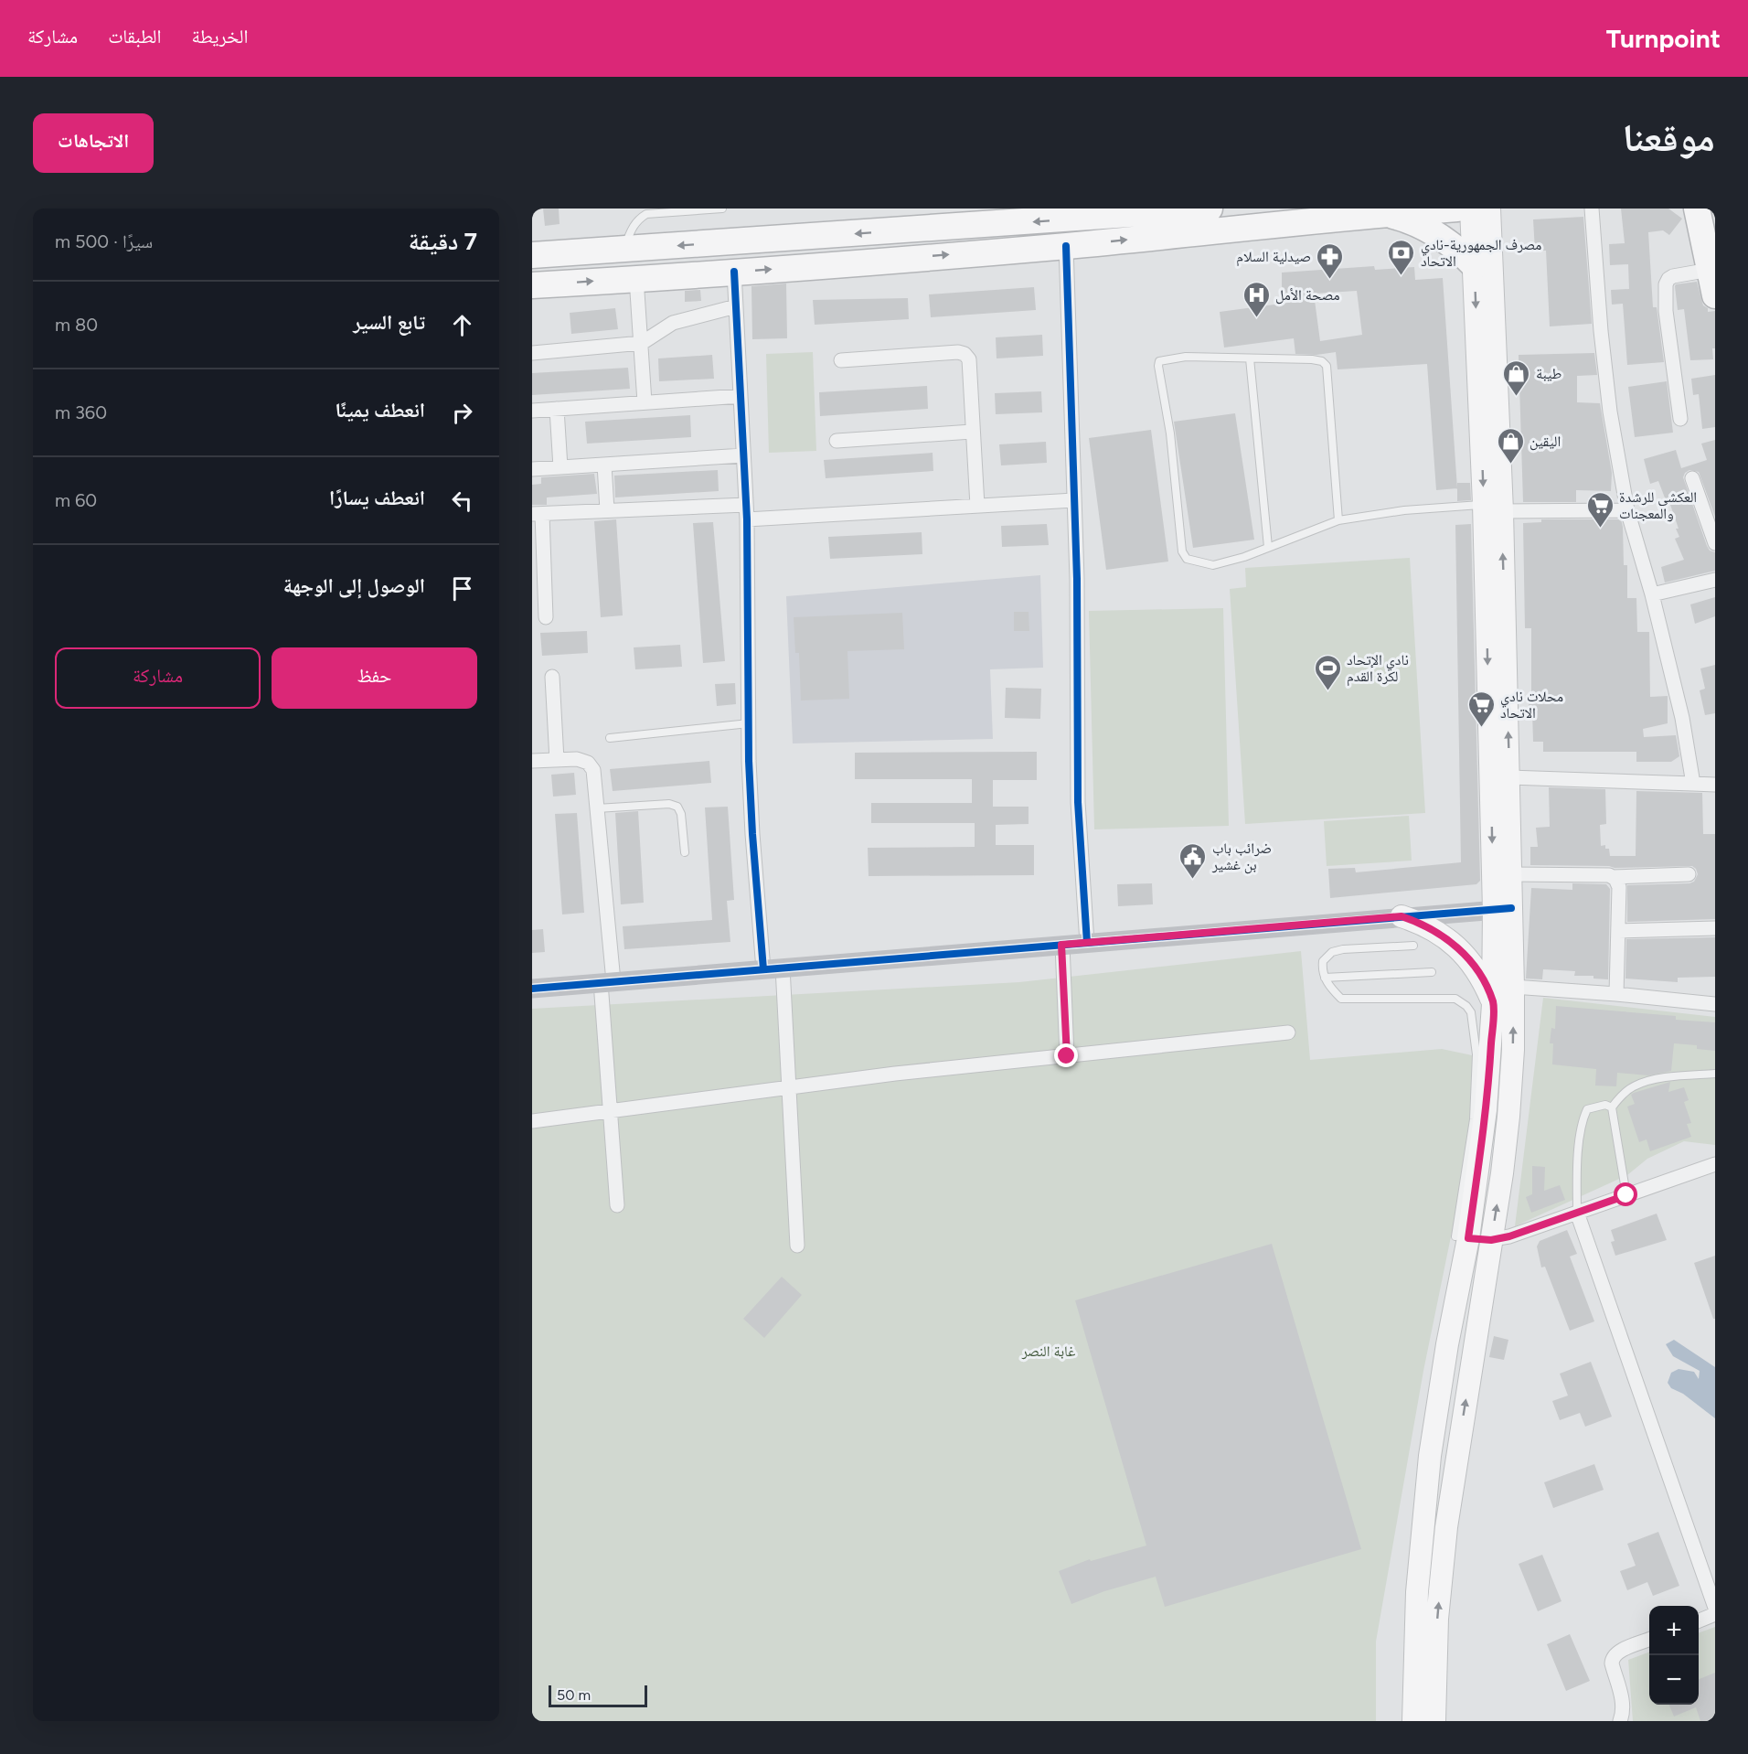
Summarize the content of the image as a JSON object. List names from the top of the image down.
{
  "parks": ["غابة النصر"],
  "places": {
    "bank": ["مصرف الجمهورية-نادي الاتحاد"],
    "pharmacy": ["صيدلية السلام"],
    "hospital": ["مصحة الأمل"],
    "shop": ["طيبة", "اليقين"],
    "supermarket": ["العكشي للرشدة والمعجنات", "محلات نادي الاتحاد"],
    "sports": ["نادي الإتحاد لكرة القدم"],
    "public building": ["ضرائب باب بن غشير"]
  },
  "scale_bar": "50 m",
  "page": {
    "header": "Turnpoint",
    "nav": ["الخريطة", "الطبقات", "مشاركة"],
    "title": "موقعنا",
    "buttons": [
      "الاتجاهات",
      ["حفظ", "مشاركة"]
    ],
    "heading": ["7 دقيقة", "سيرًا · 500 m"],
    "list": [
      ["تابع السير", "80 m"],
      ["انعطف يمينًا", "360 m"],
      ["انعطف يسارًا", "60 m"],
      "الوصول إلى الوجهة"
    ],
    "map_buttons": ["+", "−"],
    "scale": "50 m"
  }
}
